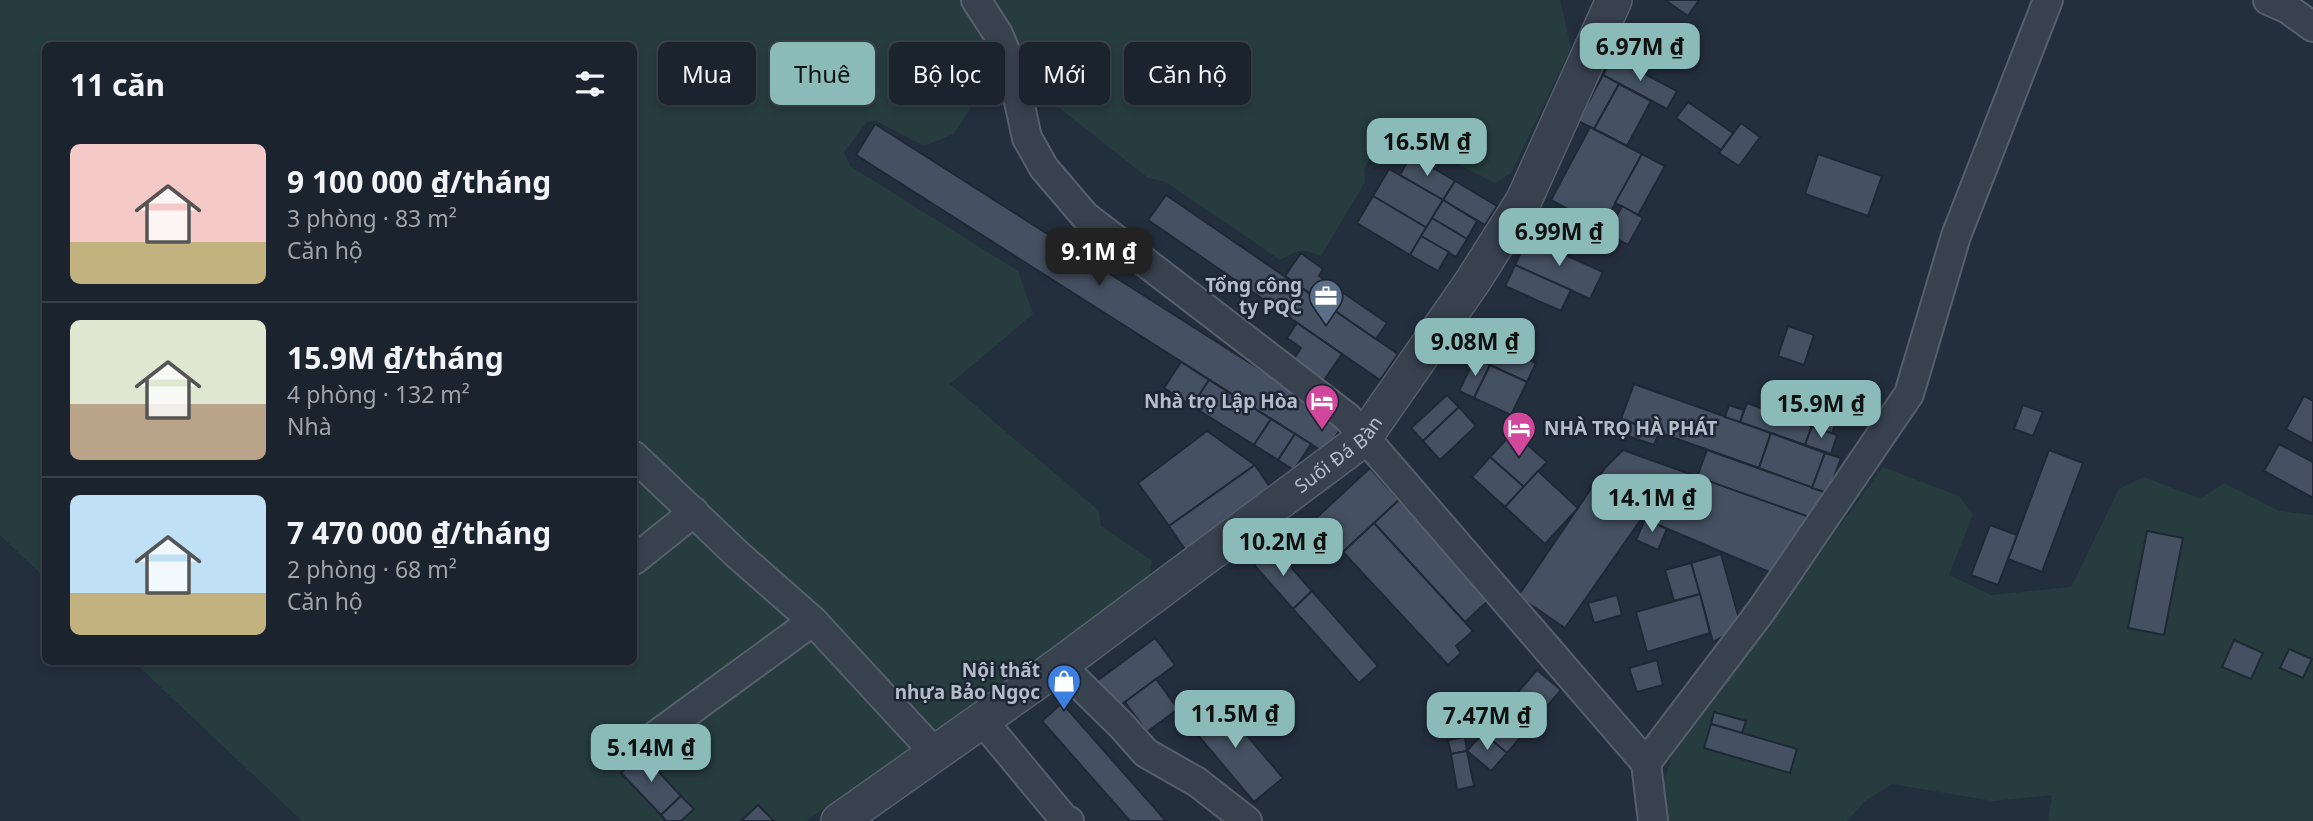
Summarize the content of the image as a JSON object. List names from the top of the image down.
{
  "streets": {
    "street": ["Suối Đá Bàn"]
  },
  "places": {
    "office": ["Tổng công ty PQC"],
    "hotel": ["Nhà trọ Lập Hòa", "NHÀ TRỌ HÀ PHÁT"],
    "shop": ["Nội thất nhựa Bảo Ngọc"]
  },
  "page": {
    "price": [
      "6.97M ₫",
      "16.5M ₫",
      "6.99M ₫",
      "9.1M ₫",
      "9.08M ₫",
      "15.9M ₫",
      "14.1M ₫",
      "10.2M ₫",
      "11.5M ₫",
      "7.47M ₫",
      "5.14M ₫"
    ],
    "chip": [
      "Mua",
      "Thuê",
      "Bộ lọc",
      "Mới",
      "Căn hộ"
    ],
    "heading": "11 căn",
    "list": [
      {
        "name": "9 100 000 ₫/tháng",
        "note": "3 phòng · 83 m² · Căn hộ"
      },
      {
        "name": "15.9M ₫/tháng",
        "note": "4 phòng · 132 m² · Nhà"
      },
      {
        "name": "7 470 000 ₫/tháng",
        "note": "2 phòng · 68 m² · Căn hộ"
      }
    ]
  }
}
